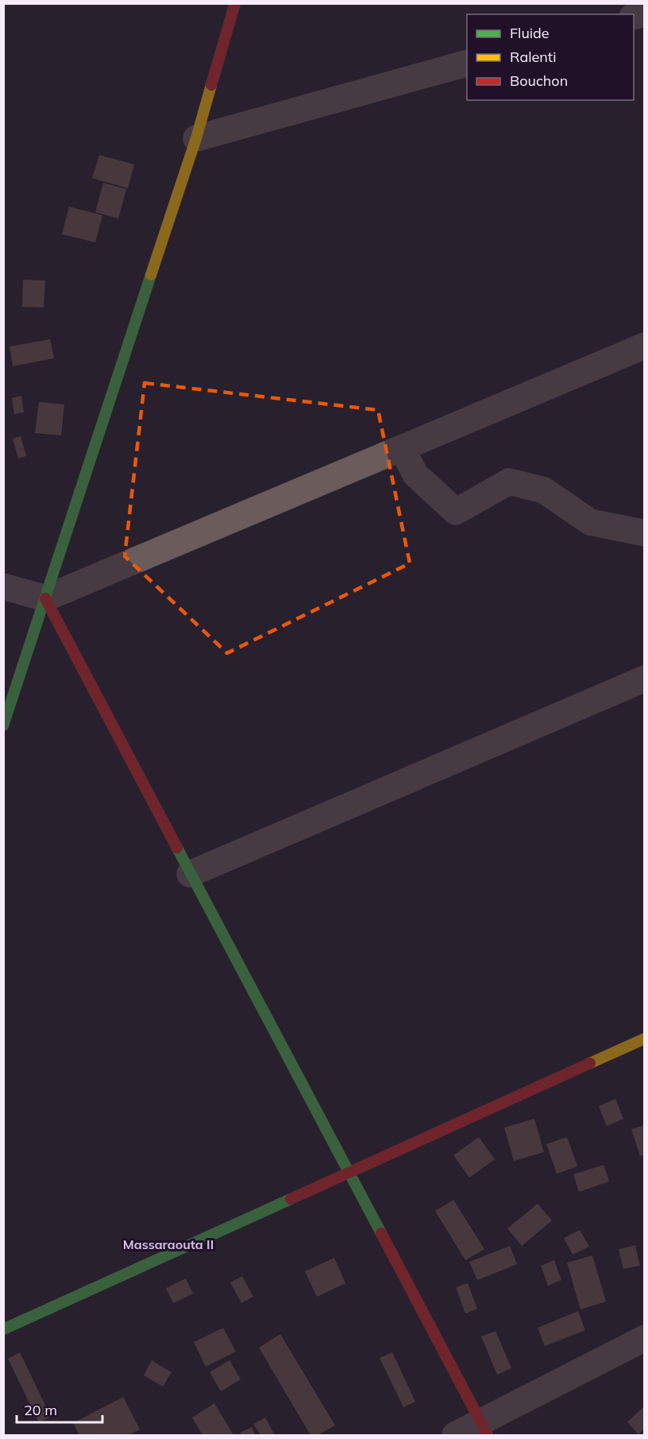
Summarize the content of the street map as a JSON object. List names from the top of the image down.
{
  "districts": ["Massaraouta II"],
  "legend": ["Fluide", "Ralenti", "Bouchon"],
  "scale_bar": "20 m"
}
